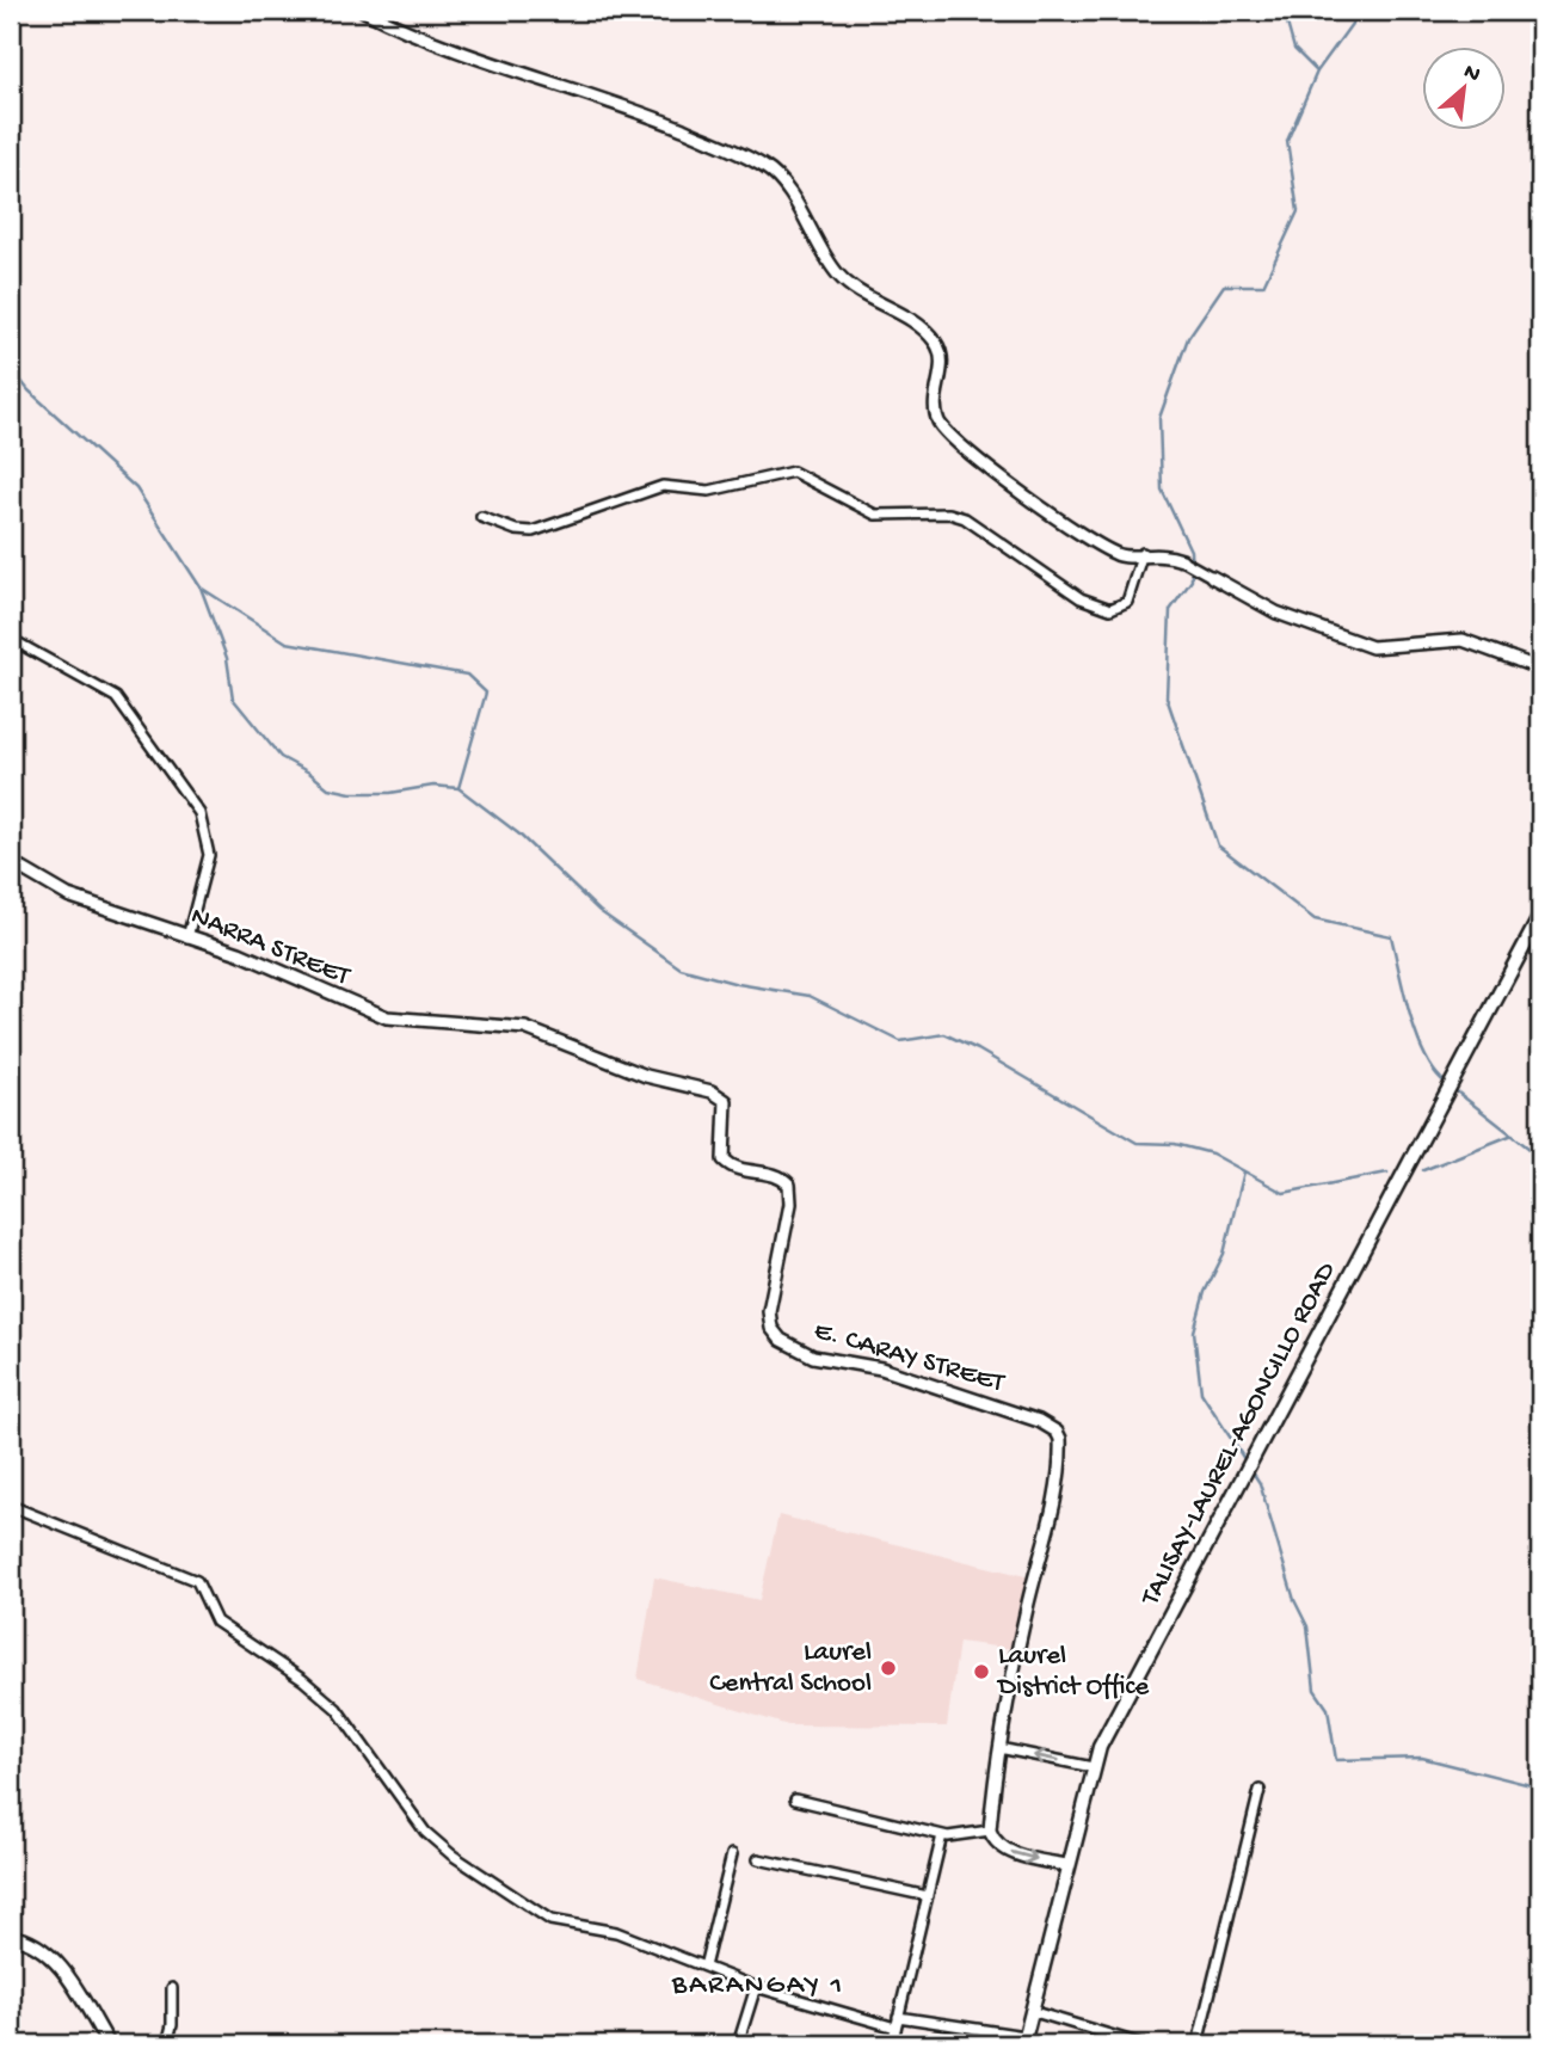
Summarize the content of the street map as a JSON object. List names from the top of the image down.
{
  "streets": {
    "main road": ["TALISAY-LAUREL-AGONCILLO ROAD"],
    "street": ["NARRA STREET", "E. CARAY STREET"]
  },
  "crossings": [
    ["NARRA STREET", "E. CARAY STREET"]
  ],
  "districts": ["BARANGAY 1"],
  "places": ["Laurel Central School", "Laurel District Office"],
  "north": "top right"
}
